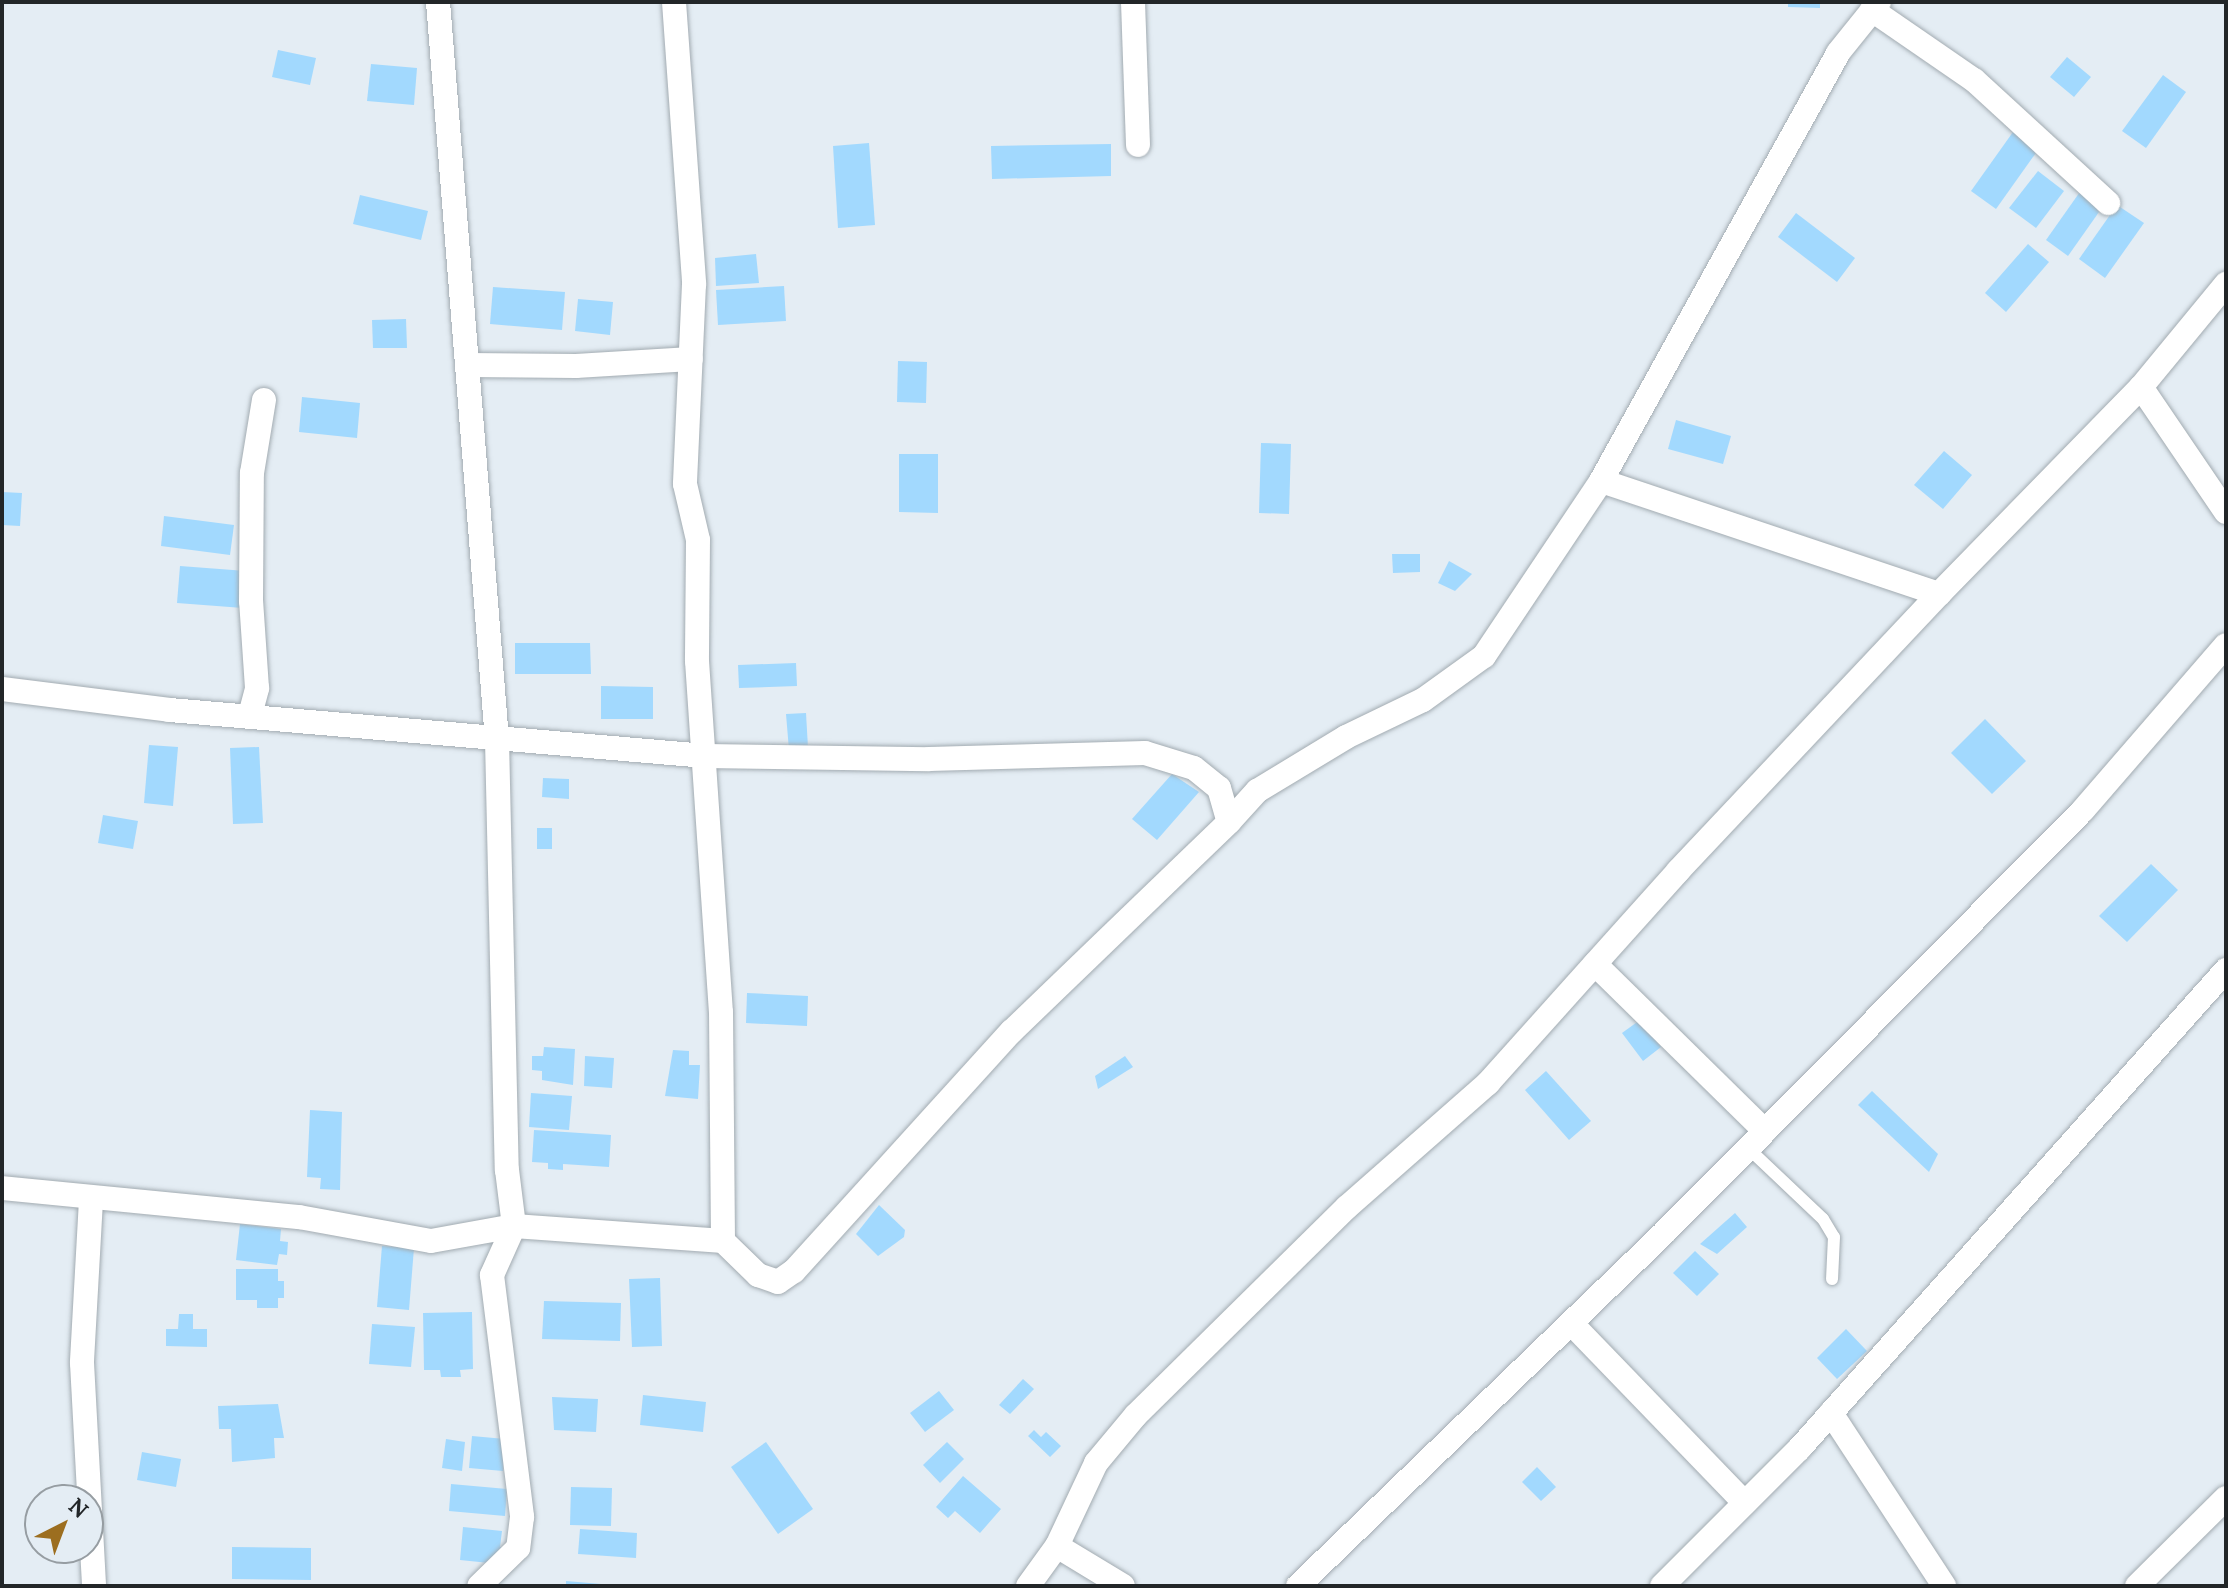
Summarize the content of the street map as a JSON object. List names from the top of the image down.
{
  "north": "top right"
}
